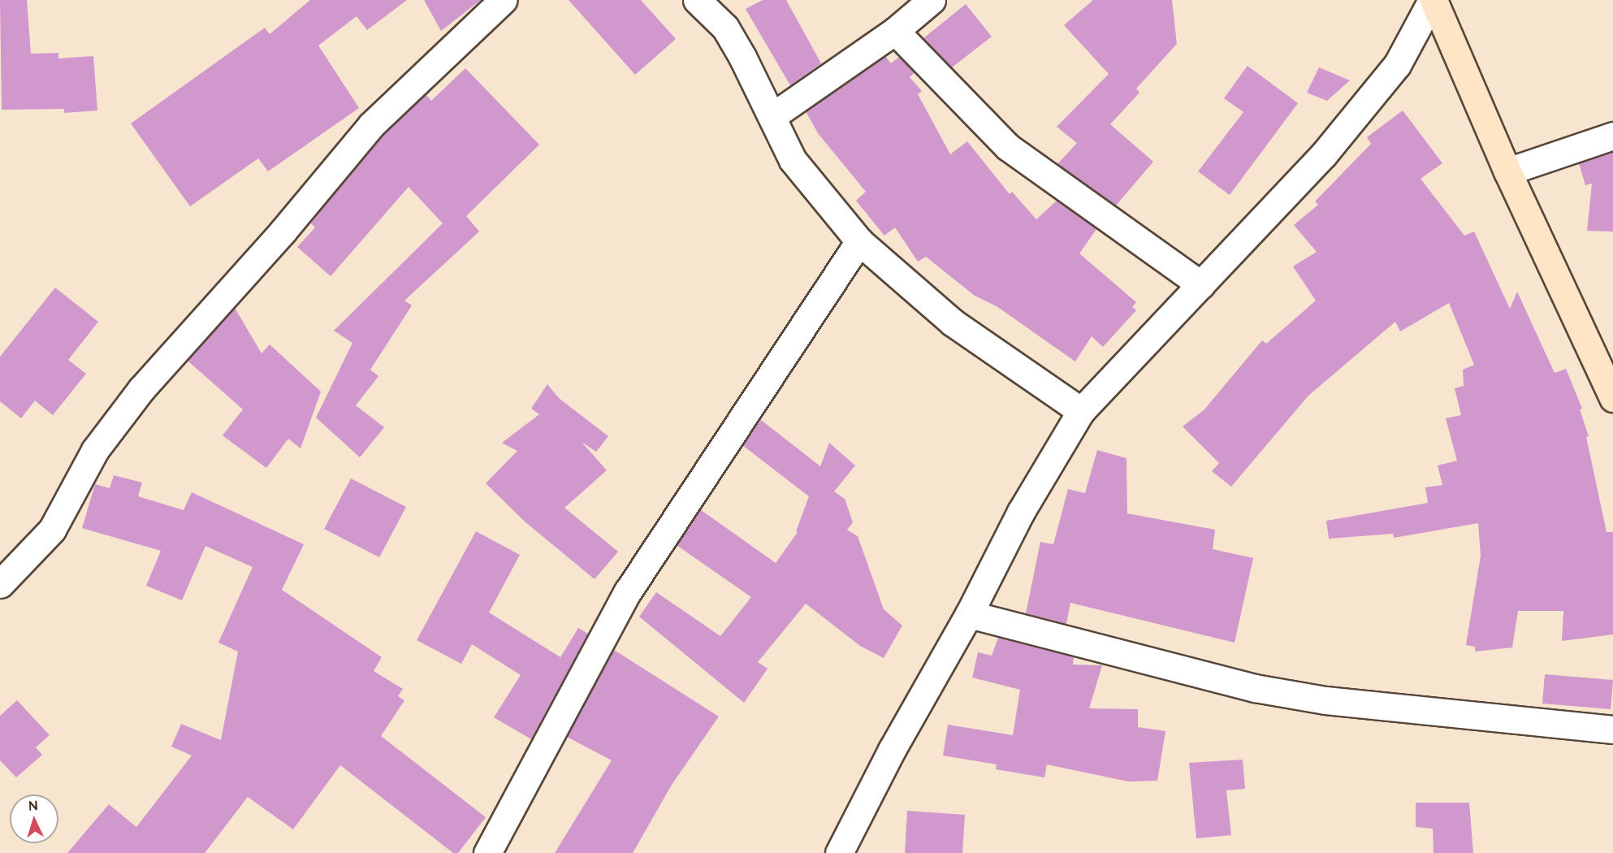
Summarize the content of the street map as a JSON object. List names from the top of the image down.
{
  "north": "top"
}
